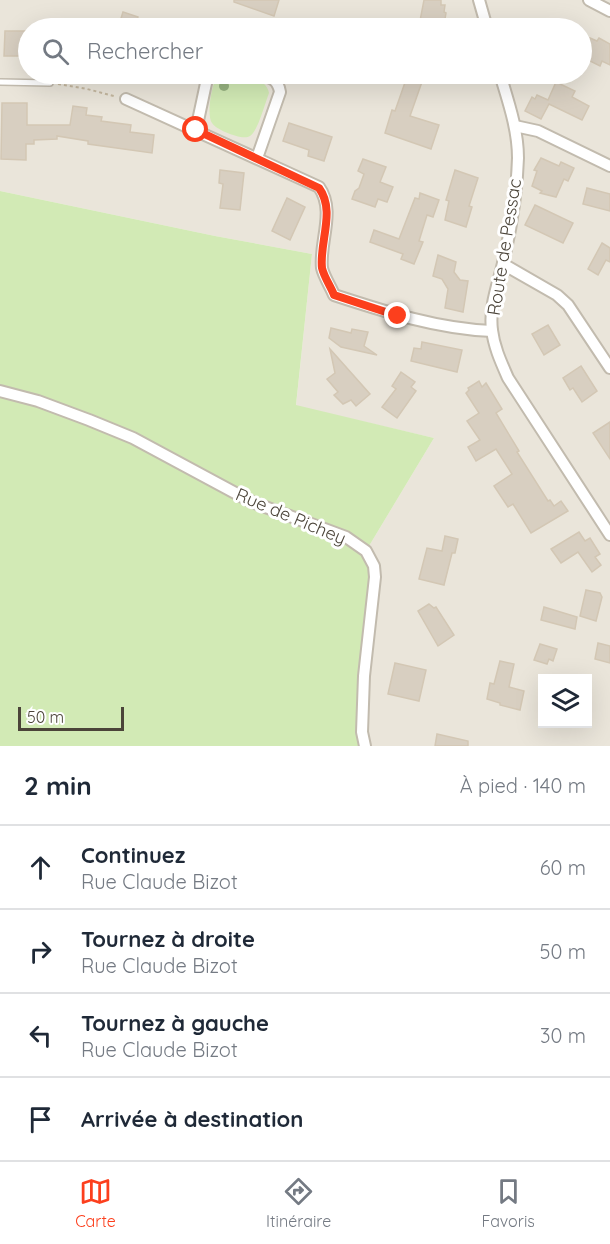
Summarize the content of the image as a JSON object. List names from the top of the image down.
{
  "streets": {
    "street": ["Route de Pessac", "Rue de Pichey"]
  },
  "scale_bar": "50 m",
  "page": {
    "search": "Rechercher",
    "scale": "50 m",
    "heading": ["2 min", "À pied · 140 m"],
    "list": [
      ["Continuez", "Rue Claude Bizot", "60 m"],
      ["Tournez à droite", "Rue Claude Bizot", "50 m"],
      ["Tournez à gauche", "Rue Claude Bizot", "30 m"],
      "Arrivée à destination"
    ],
    "nav": ["Carte", "Itinéraire", "Favoris"]
  }
}
